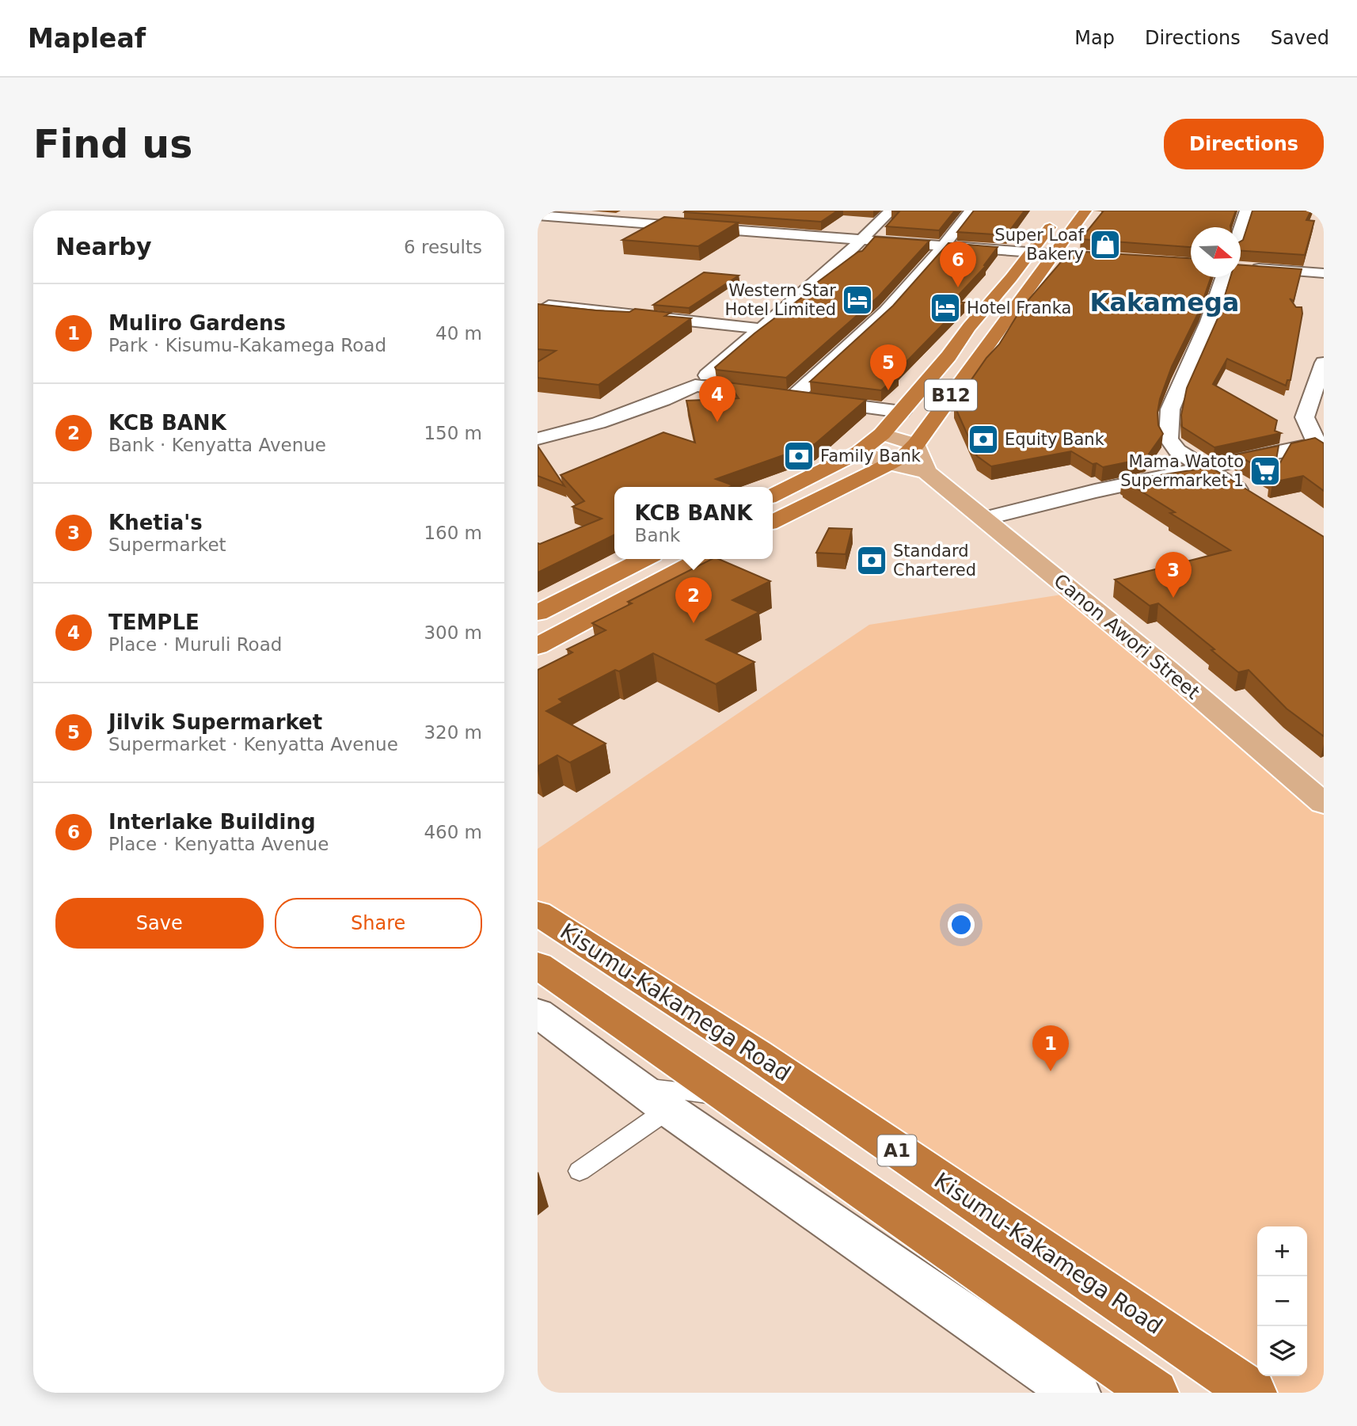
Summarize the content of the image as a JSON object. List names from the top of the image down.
{
  "streets": {
    "highway": ["B12", "Kisumu-Kakamega Road", "A1"],
    "main road": ["Canon Awori Street"]
  },
  "crossings": [
    ["B12", "Canon Awori Street"]
  ],
  "districts": ["Kakamega"],
  "places": {
    "shop": ["Super Loaf Bakery"],
    "hotel": ["Western Star Hotel Limited", "Hotel Franka"],
    "bank": ["Equity Bank", "Family Bank", "Standard Chartered"],
    "supermarket": ["Mama Watoto Supermarket 1"]
  },
  "north": "right",
  "page": {
    "header": "Mapleaf",
    "nav": ["Map", "Directions", "Saved"],
    "buttons": [
      "Directions",
      ["Save", "Share"]
    ],
    "title": "Find us",
    "heading": ["Nearby", "6 results"],
    "pins": [
      "6",
      "5",
      "4",
      "3",
      "2",
      "1"
    ],
    "list": [
      {
        "mark": "1",
        "name": "Muliro Gardens",
        "note": "Park · Kisumu-Kakamega Road",
        "value": "40 m"
      },
      {
        "mark": "2",
        "name": "KCB BANK",
        "note": "Bank · Kenyatta Avenue",
        "value": "150 m"
      },
      {
        "mark": "3",
        "name": "Khetia's",
        "note": "Supermarket",
        "value": "160 m"
      },
      {
        "mark": "4",
        "name": "TEMPLE",
        "note": "Place · Muruli Road",
        "value": "300 m"
      },
      {
        "mark": "5",
        "name": "Jilvik Supermarket",
        "note": "Supermarket · Kenyatta Avenue",
        "value": "320 m"
      },
      {
        "mark": "6",
        "name": "Interlake Building",
        "note": "Place · Kenyatta Avenue",
        "value": "460 m"
      }
    ],
    "popup": ["KCB BANK", "Bank"],
    "map_buttons": ["+", "−"]
  }
}
